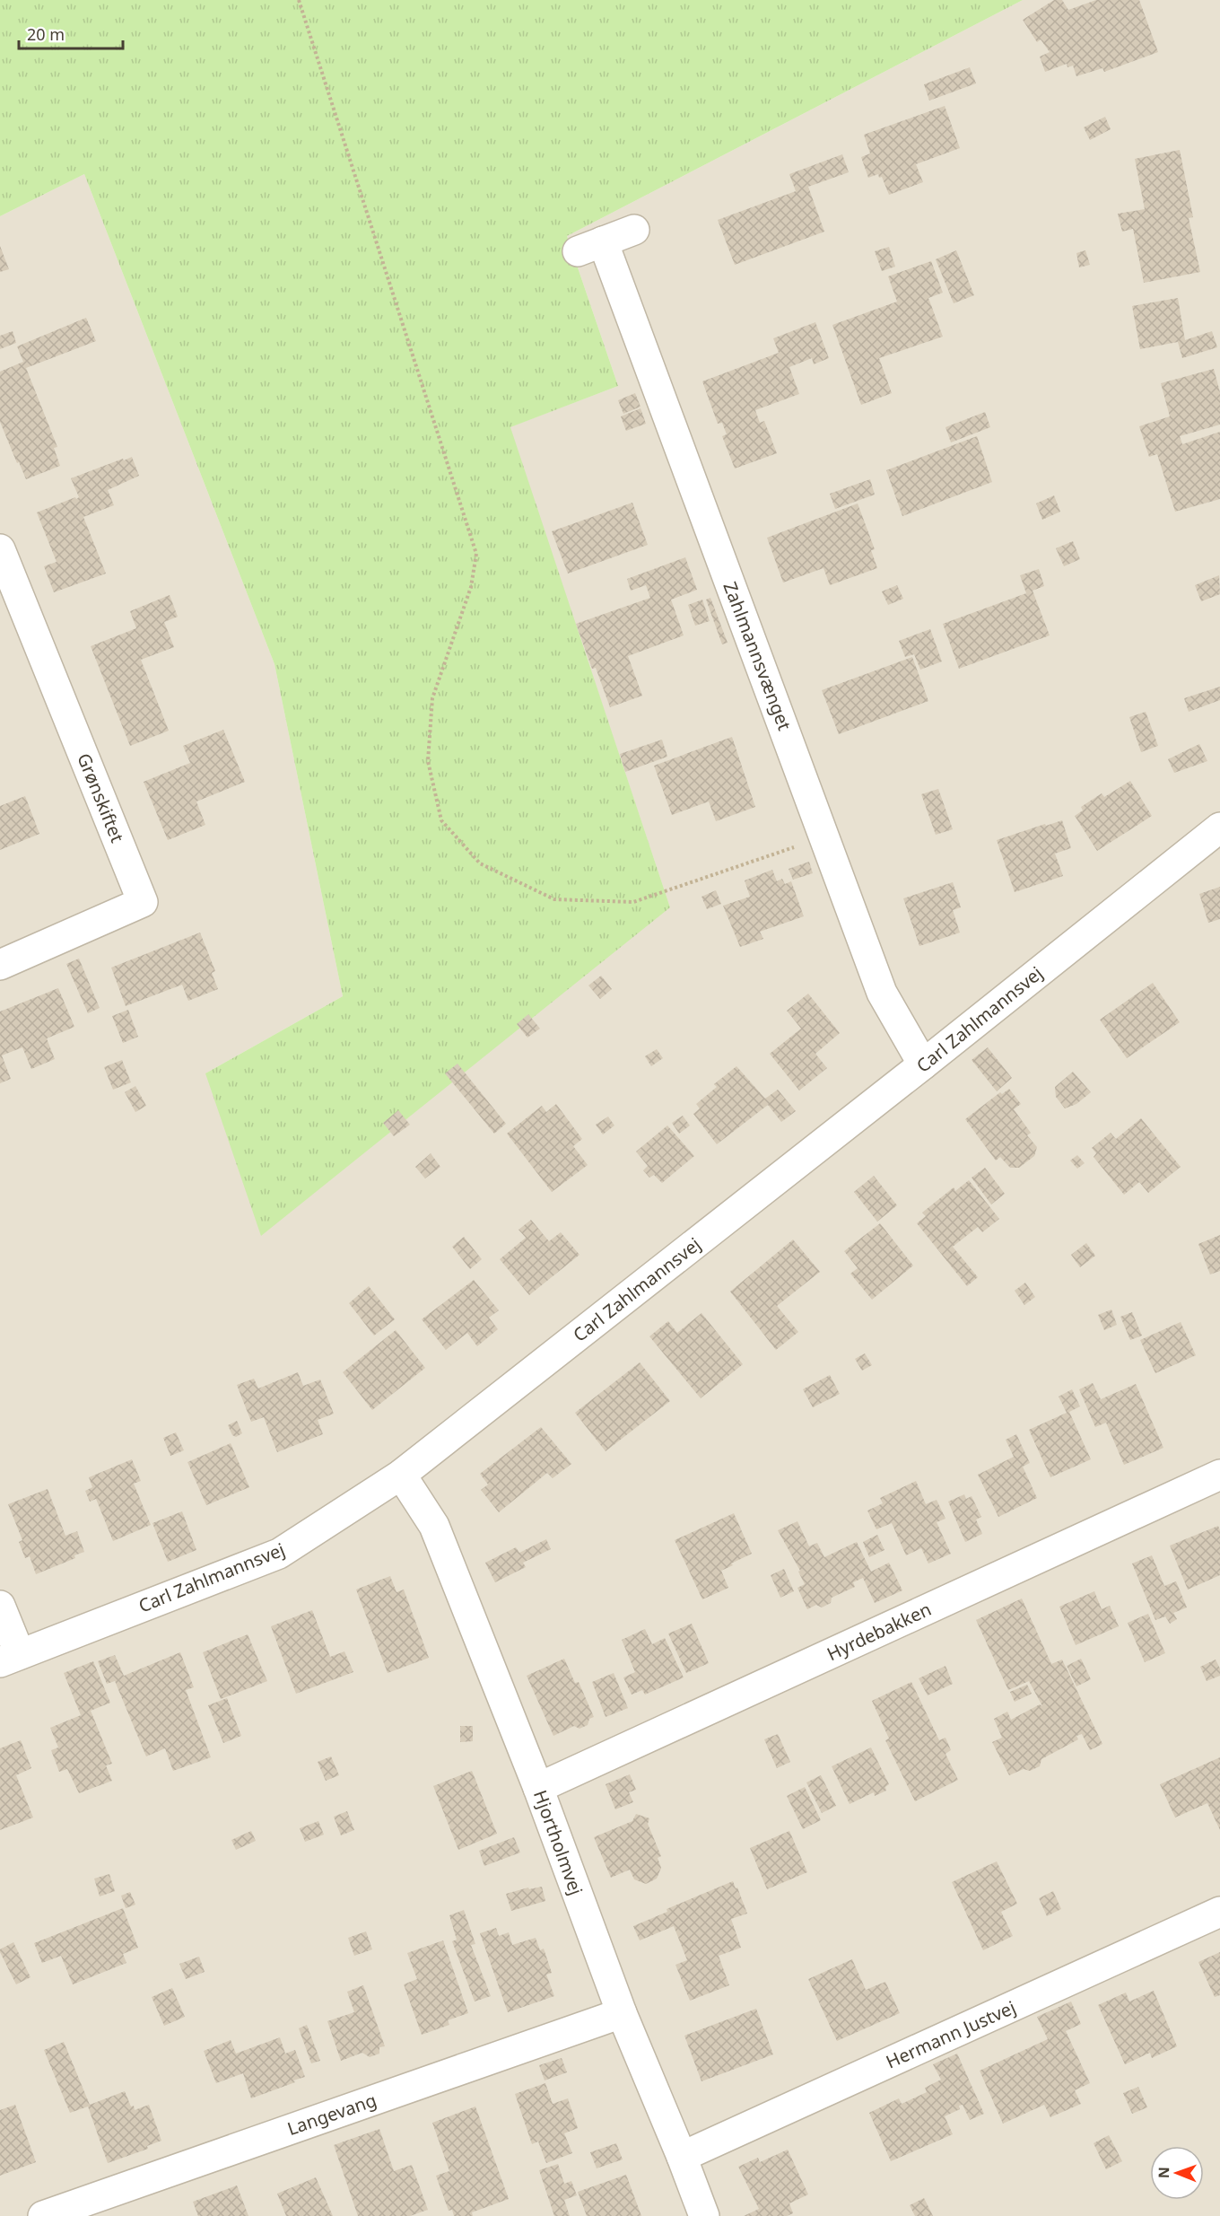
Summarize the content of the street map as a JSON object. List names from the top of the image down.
{
  "streets": {
    "street": [
      "Zahlmannsvænget",
      "Grønskiftet",
      "Carl Zahlmannsvej",
      "Hyrdebakken",
      "Hjortholmvej",
      "Hermann Justvej",
      "Langevang"
    ]
  },
  "crossings": [
    ["Zahlmannsvænget", "Carl Zahlmannsvej"],
    ["Carl Zahlmannsvej", "Hjortholmvej"],
    ["Hyrdebakken", "Hjortholmvej"],
    ["Hjortholmvej", "Hermann Justvej"],
    ["Hjortholmvej", "Langevang"]
  ],
  "scale_bar": "20 m",
  "north": "left"
}
